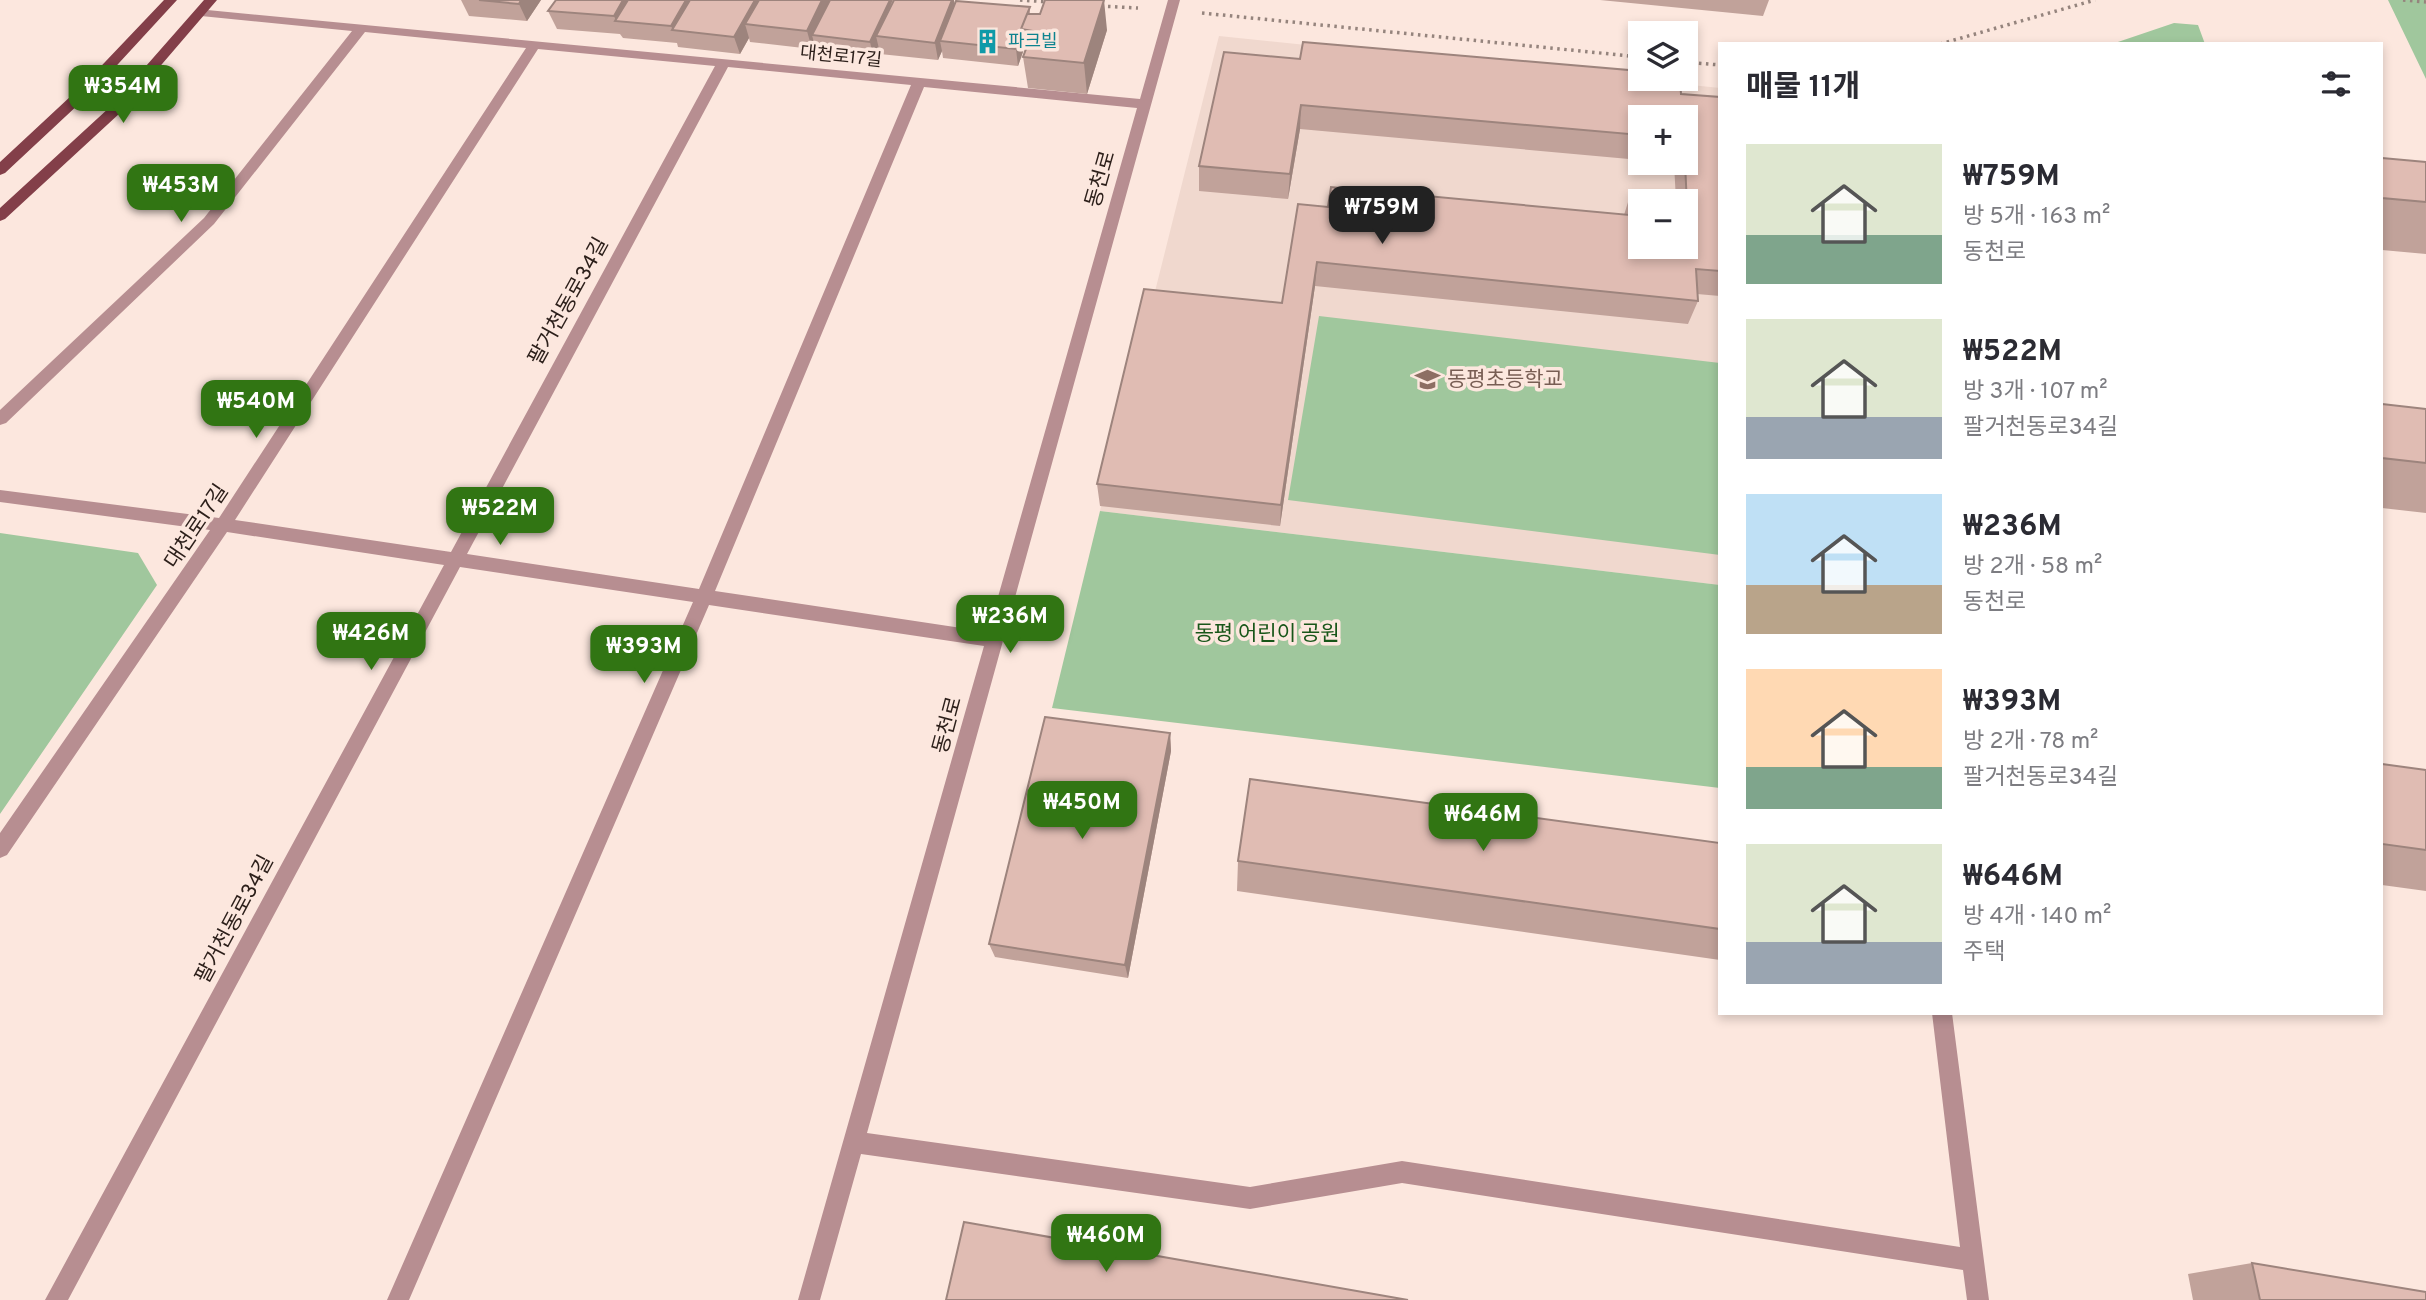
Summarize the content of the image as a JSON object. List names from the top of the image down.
{
  "streets": {
    "street": ["대천로17길", "동천로", "팔거천동로34길"]
  },
  "crossings": [
    ["대천로17길", "동천로"],
    ["대천로17길", "팔거천동로34길"]
  ],
  "parks": ["동평 어린이 공원"],
  "places": {
    "building": ["파크빌"],
    "school or university": ["동평초등학교"]
  },
  "page": {
    "map_buttons": ["+", "−"],
    "heading": "매물 11개",
    "price": [
      "₩354M",
      "₩453M",
      "₩759M",
      "₩540M",
      "₩522M",
      "₩236M",
      "₩426M",
      "₩393M",
      "₩450M",
      "₩646M",
      "₩460M"
    ],
    "list": [
      {
        "name": "₩759M",
        "note": "방 5개 · 163 m² · 동천로"
      },
      {
        "name": "₩522M",
        "note": "방 3개 · 107 m² · 팔거천동로34길"
      },
      {
        "name": "₩236M",
        "note": "방 2개 · 58 m² · 동천로"
      },
      {
        "name": "₩393M",
        "note": "방 2개 · 78 m² · 팔거천동로34길"
      },
      {
        "name": "₩646M",
        "note": "방 4개 · 140 m² · 주택"
      }
    ]
  }
}
